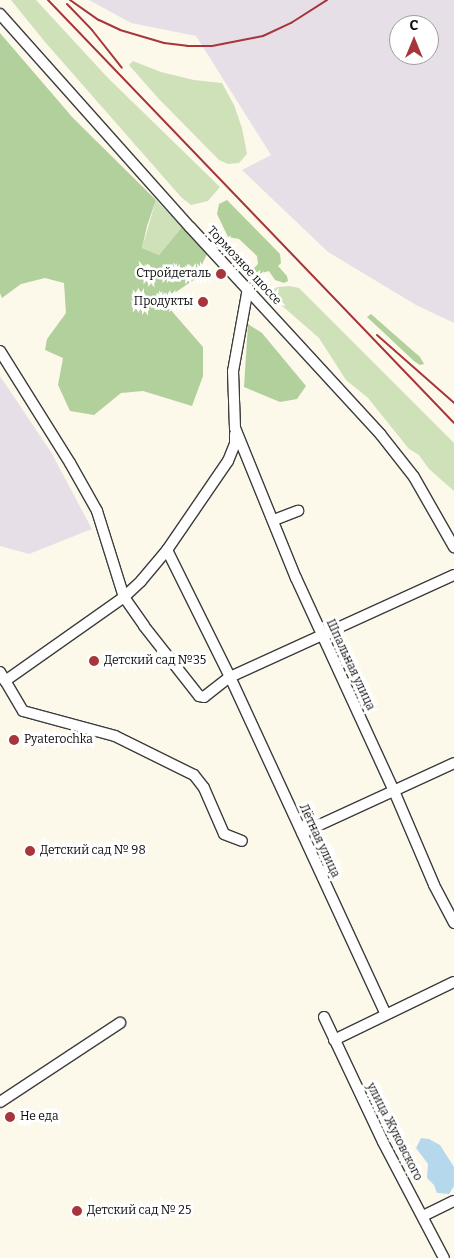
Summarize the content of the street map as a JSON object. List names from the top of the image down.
{
  "streets": {
    "street": [
      "Тормозное шоссе",
      "Шпальная улица",
      "Лётная улица",
      "улица Жуковского"
    ]
  },
  "crossings": [
    ["Тормозное шоссе", "Шпальная улица"]
  ],
  "places": [
    "Стройдеталь",
    "Продукты",
    "Детский сад №35",
    "Pyaterochka",
    "Детский сад № 98",
    "Не еда",
    "Детский сад № 25"
  ],
  "north": "top"
}
